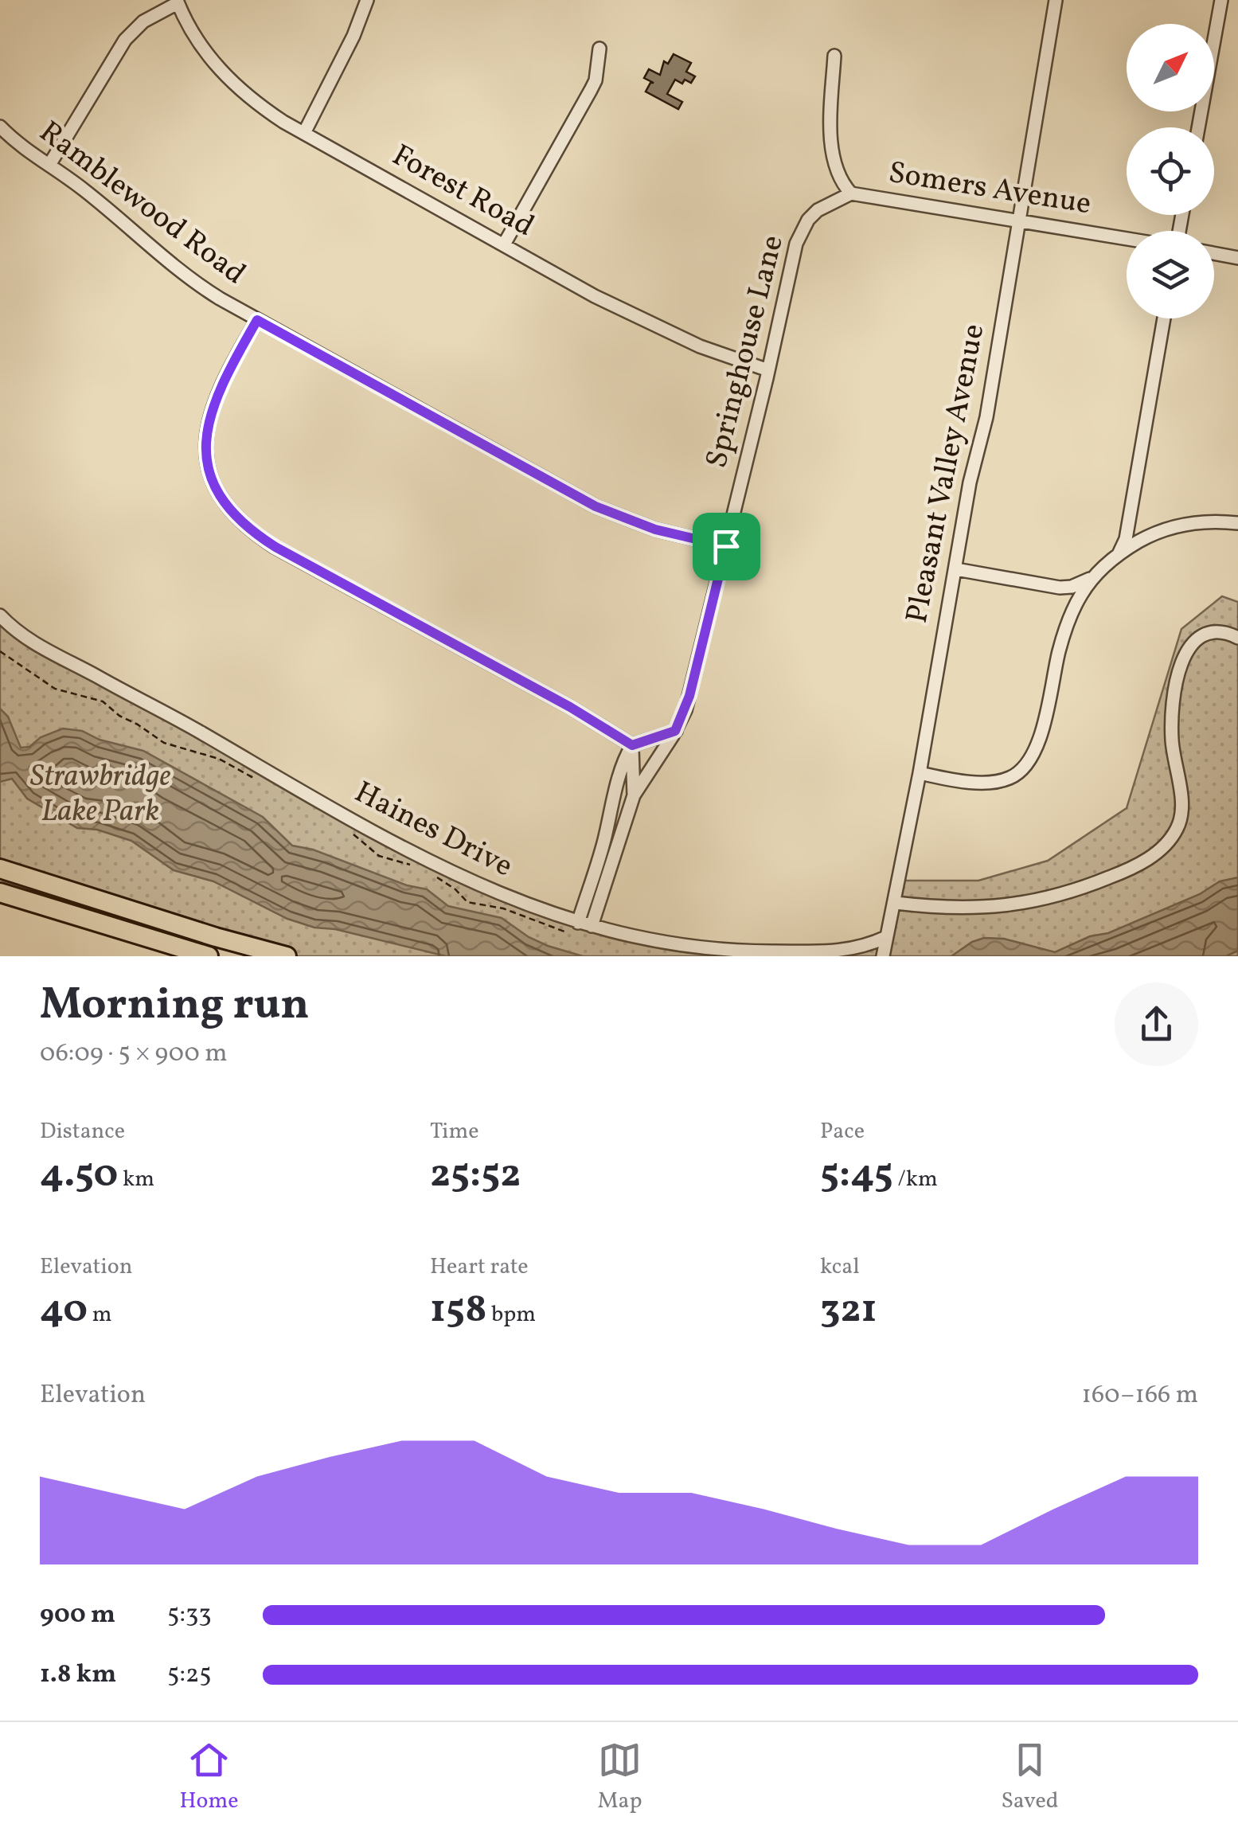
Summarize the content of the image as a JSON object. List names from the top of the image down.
{
  "streets": {
    "street": [
      "Somers Avenue",
      "Forest Road",
      "Ramblewood Road",
      "Springhouse Lane",
      "Pleasant Valley Avenue",
      "Haines Drive"
    ]
  },
  "crossings": [
    ["Somers Avenue", "Springhouse Lane"],
    ["Somers Avenue", "Pleasant Valley Avenue"],
    ["Forest Road", "Springhouse Lane"],
    ["Ramblewood Road", "Springhouse Lane"],
    ["Springhouse Lane", "Haines Drive"],
    ["Pleasant Valley Avenue", "Haines Drive"]
  ],
  "parks": ["Strawbridge Lake Park"],
  "north": "top right",
  "page": {
    "heading": ["Morning run", "06:09 · 5 × 900 m"],
    "stats": [
      ["Distance", "4.50 km"],
      ["Time", "25:52"],
      ["Pace", "5:45 /km"],
      ["Elevation", "40 m"],
      ["Heart rate", "158 bpm"],
      ["kcal", "321"]
    ],
    "chart": ["Elevation", "160–166 m"],
    "list": [
      {
        "name": "900 m",
        "note": "5:33"
      },
      {
        "name": "1.8 km",
        "note": "5:25"
      }
    ],
    "tabs": ["Home", "Map", "Saved"]
  }
}
